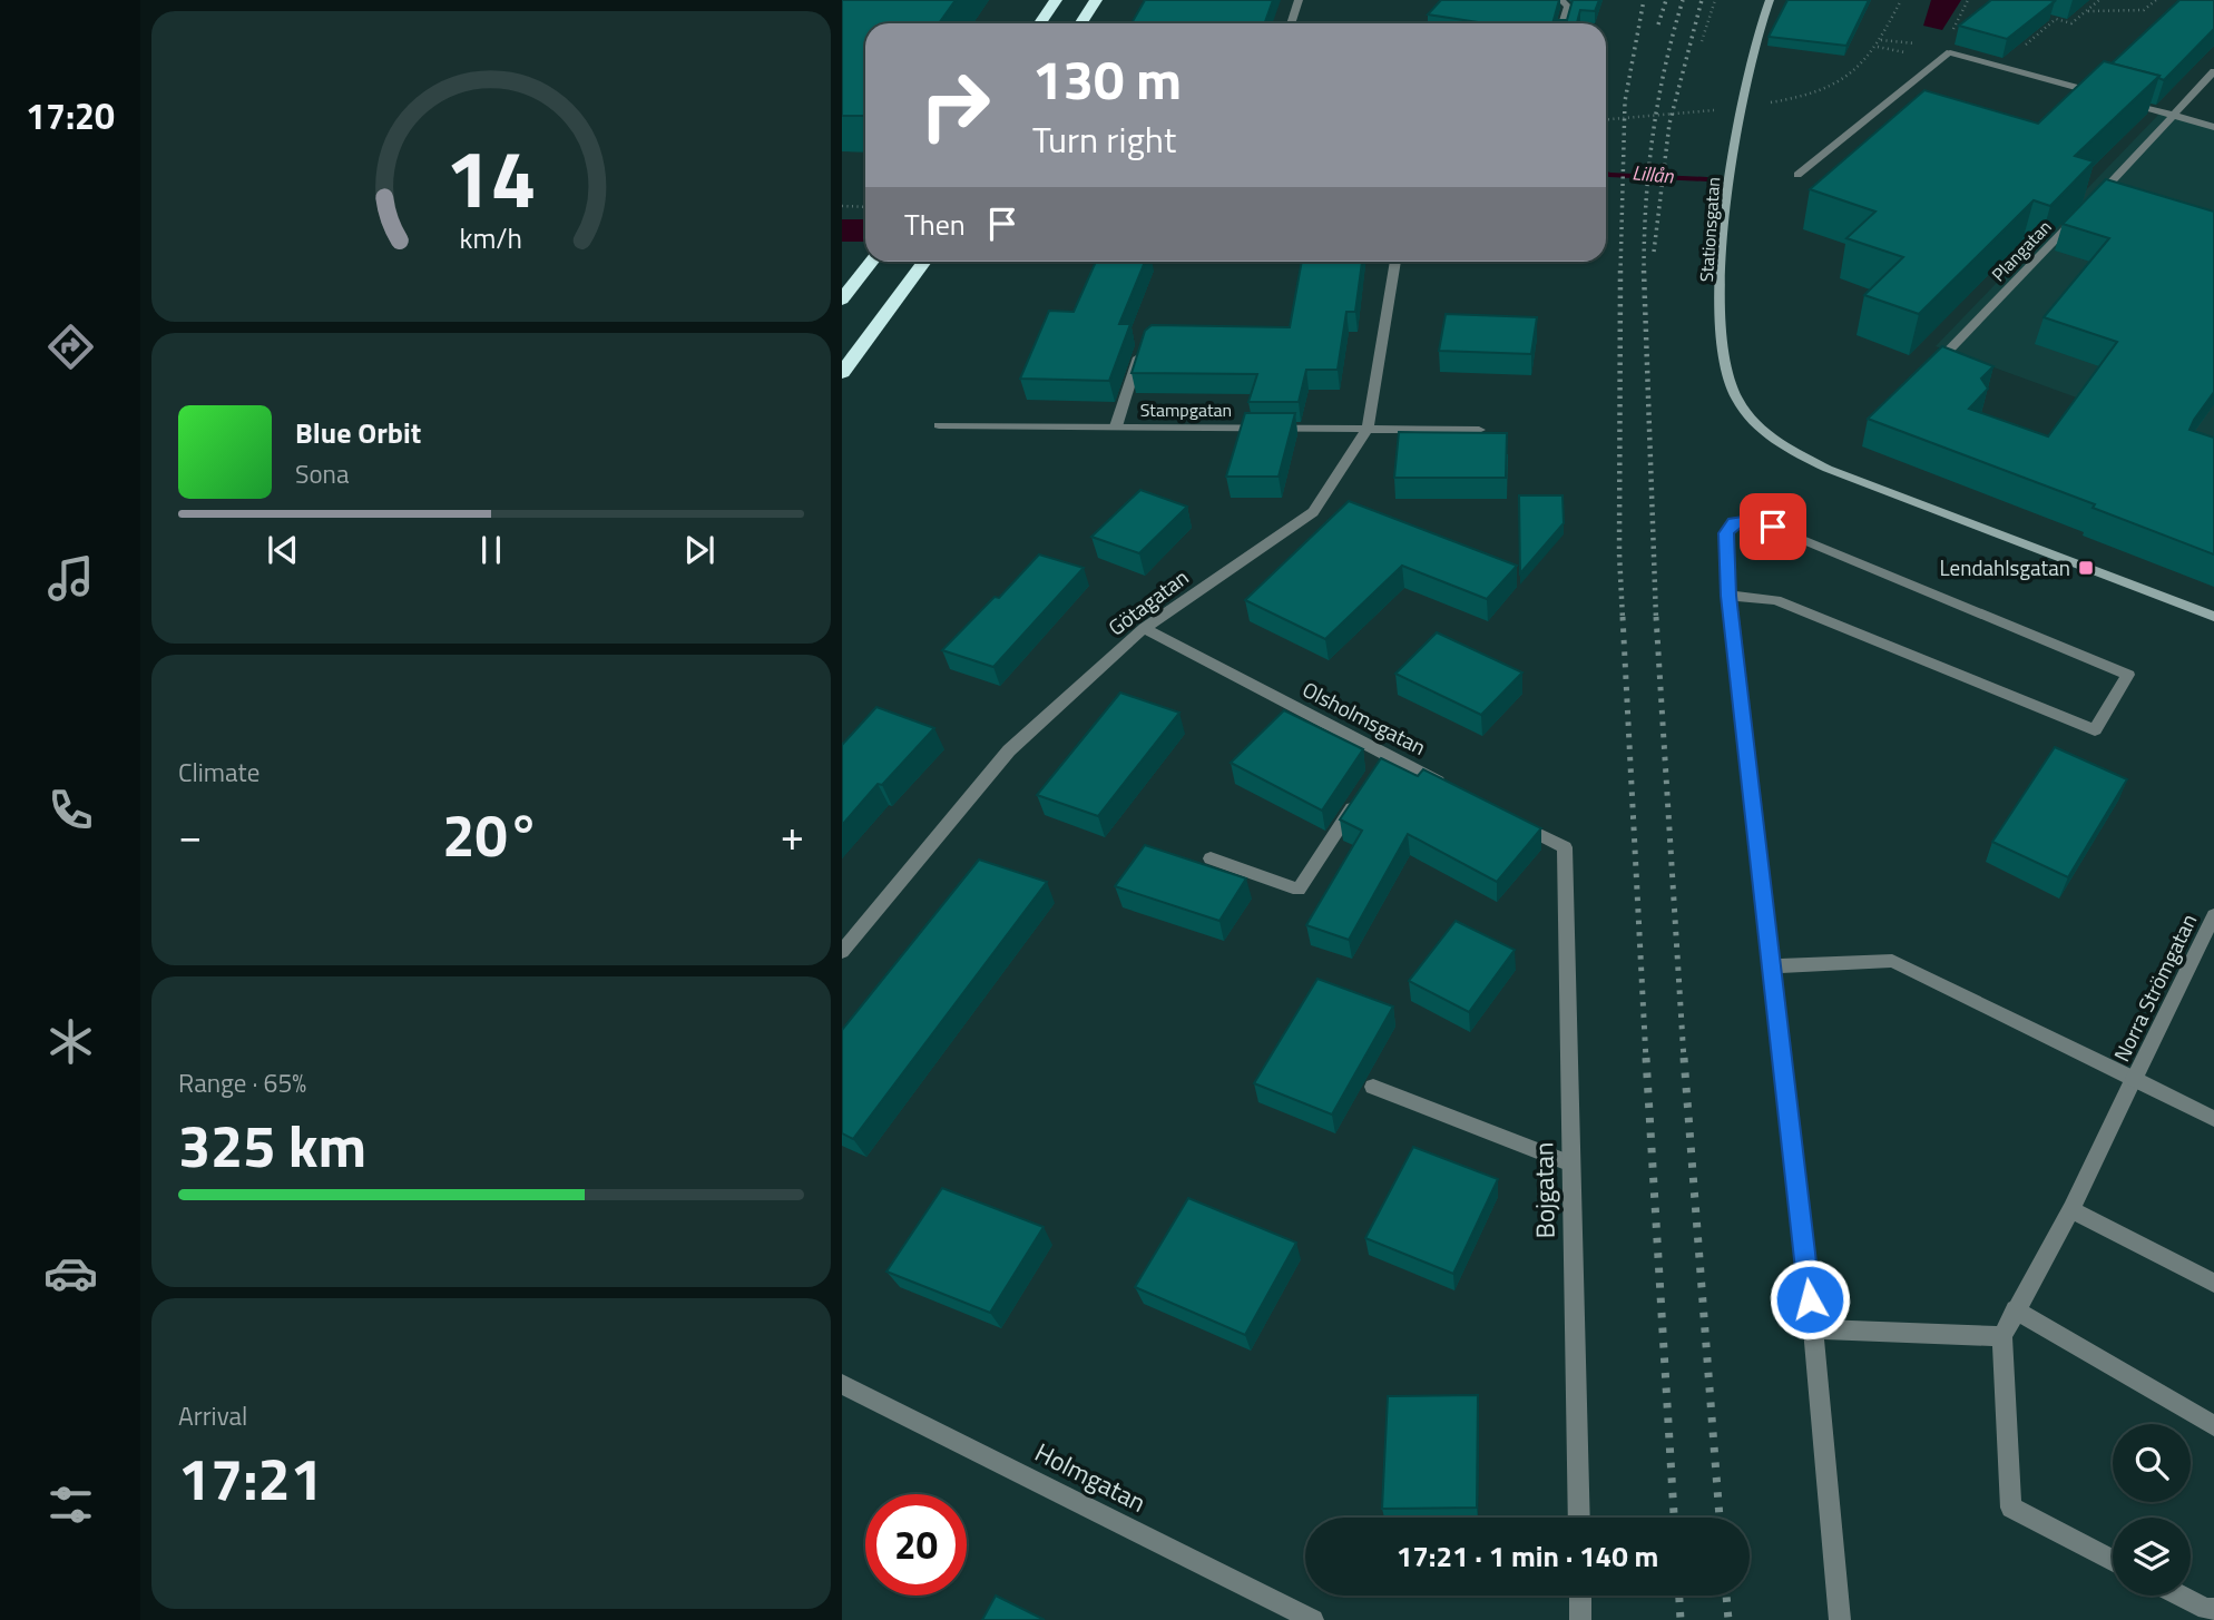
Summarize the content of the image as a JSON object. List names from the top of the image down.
{
  "streets": {
    "street": [
      "Stationsgatan",
      "Plangatan",
      "Stampgatan",
      "Götagatan",
      "Olsholmsgatan",
      "Norra Strömgatan",
      "Bojgatan",
      "Holmgatan"
    ]
  },
  "crossings": [
    ["Stampgatan", "Götagatan"],
    ["Götagatan", "Olsholmsgatan"]
  ],
  "water": ["Lillån"],
  "places": {
    "transit": ["Lendahlsgatan"]
  },
  "page": {
    "tabs": "17:20",
    "turn": ["130 m", "Turn right"],
    "then": "Then",
    "song": ["Blue Orbit", "Sona"],
    "tile": [
      "Climate",
      ["Range · 65%", "325 km"],
      ["Arrival", "17:21"]
    ],
    "heat": ["−", "20°", "+"],
    "limit": "20",
    "trip": "17:21 · 1 min · 140 m",
    "gauge": ["14", "km/h"]
  }
}
